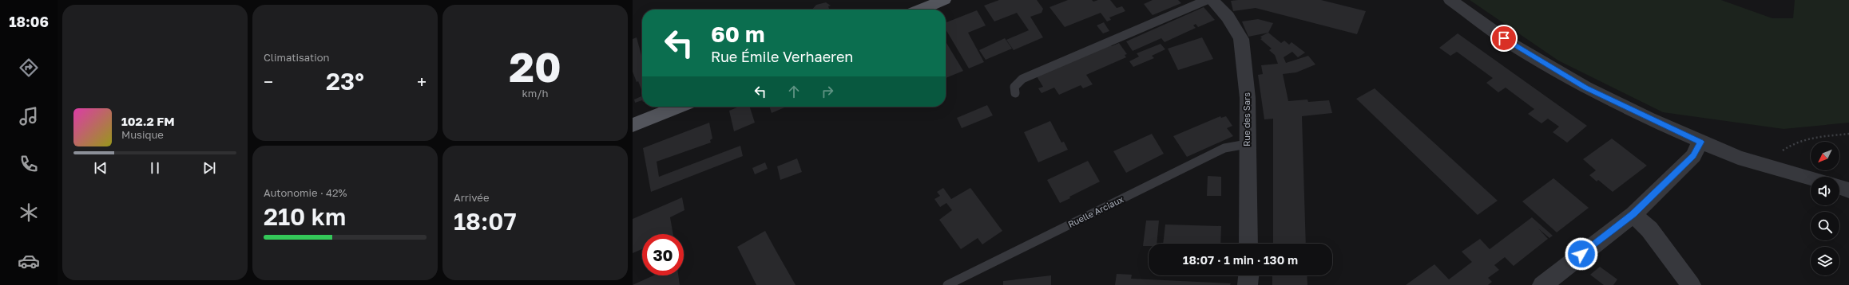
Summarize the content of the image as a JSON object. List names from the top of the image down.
{
  "streets": {
    "street": ["Rue des Sars"],
    "lane": ["Ruelle Arciaux"]
  },
  "crossings": [
    ["Rue des Sars", "Ruelle Arciaux"]
  ],
  "north": "bottom left",
  "page": {
    "tabs": "18:06",
    "tile": [
      "Climatisation",
      ["20", "km/h"],
      ["Autonomie · 42%", "210 km"],
      ["Arrivée", "18:07"]
    ],
    "turn": ["60 m", "Rue Émile Verhaeren"],
    "heat": ["−", "23°", "+"],
    "song": ["102.2 FM", "Musique"],
    "limit": "30",
    "trip": "18:07 · 1 min · 130 m"
  }
}
